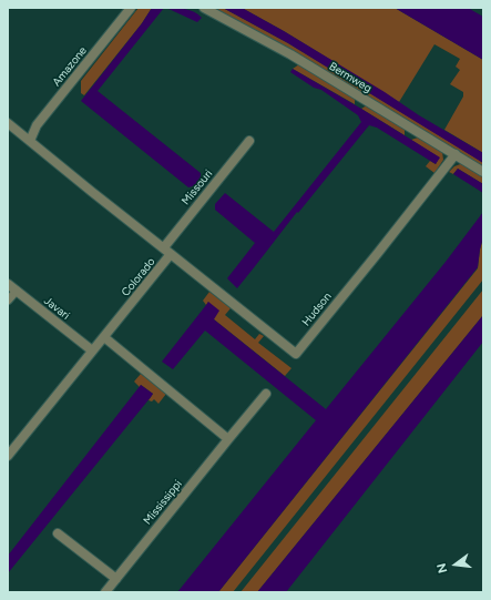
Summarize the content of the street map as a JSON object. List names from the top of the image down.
{
  "streets": {
    "street": [
      "Amazone",
      "Bermweg",
      "Missouri",
      "Colorado",
      "Javari",
      "Hudson",
      "Mississippi"
    ]
  },
  "crossings": [
    ["Amazone", "Colorado"],
    ["Bermweg", "Hudson"],
    ["Missouri", "Colorado"],
    ["Missouri", "Hudson"],
    ["Colorado", "Javari"],
    ["Colorado", "Hudson"]
  ],
  "north": "left"
}
